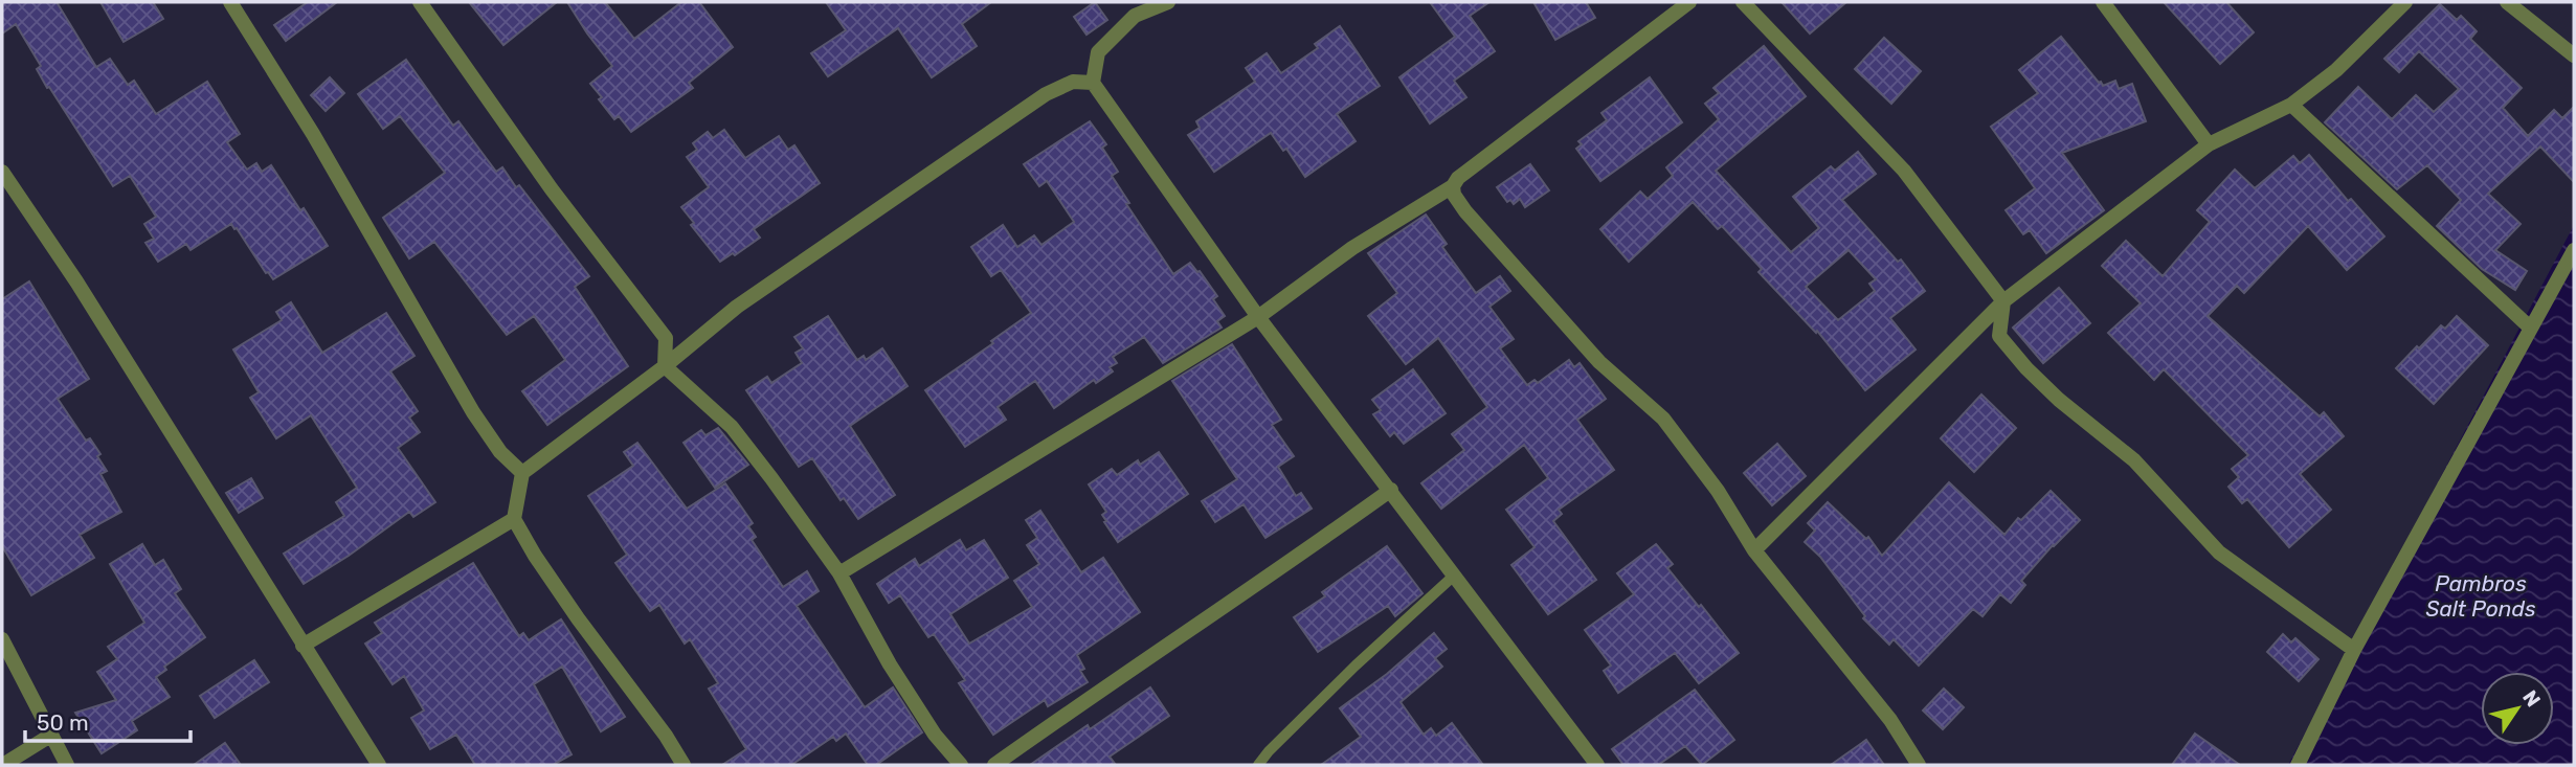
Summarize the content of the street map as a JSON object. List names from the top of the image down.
{
  "water": ["Pambros Salt Ponds"],
  "scale_bar": "50 m",
  "north": "top right"
}
